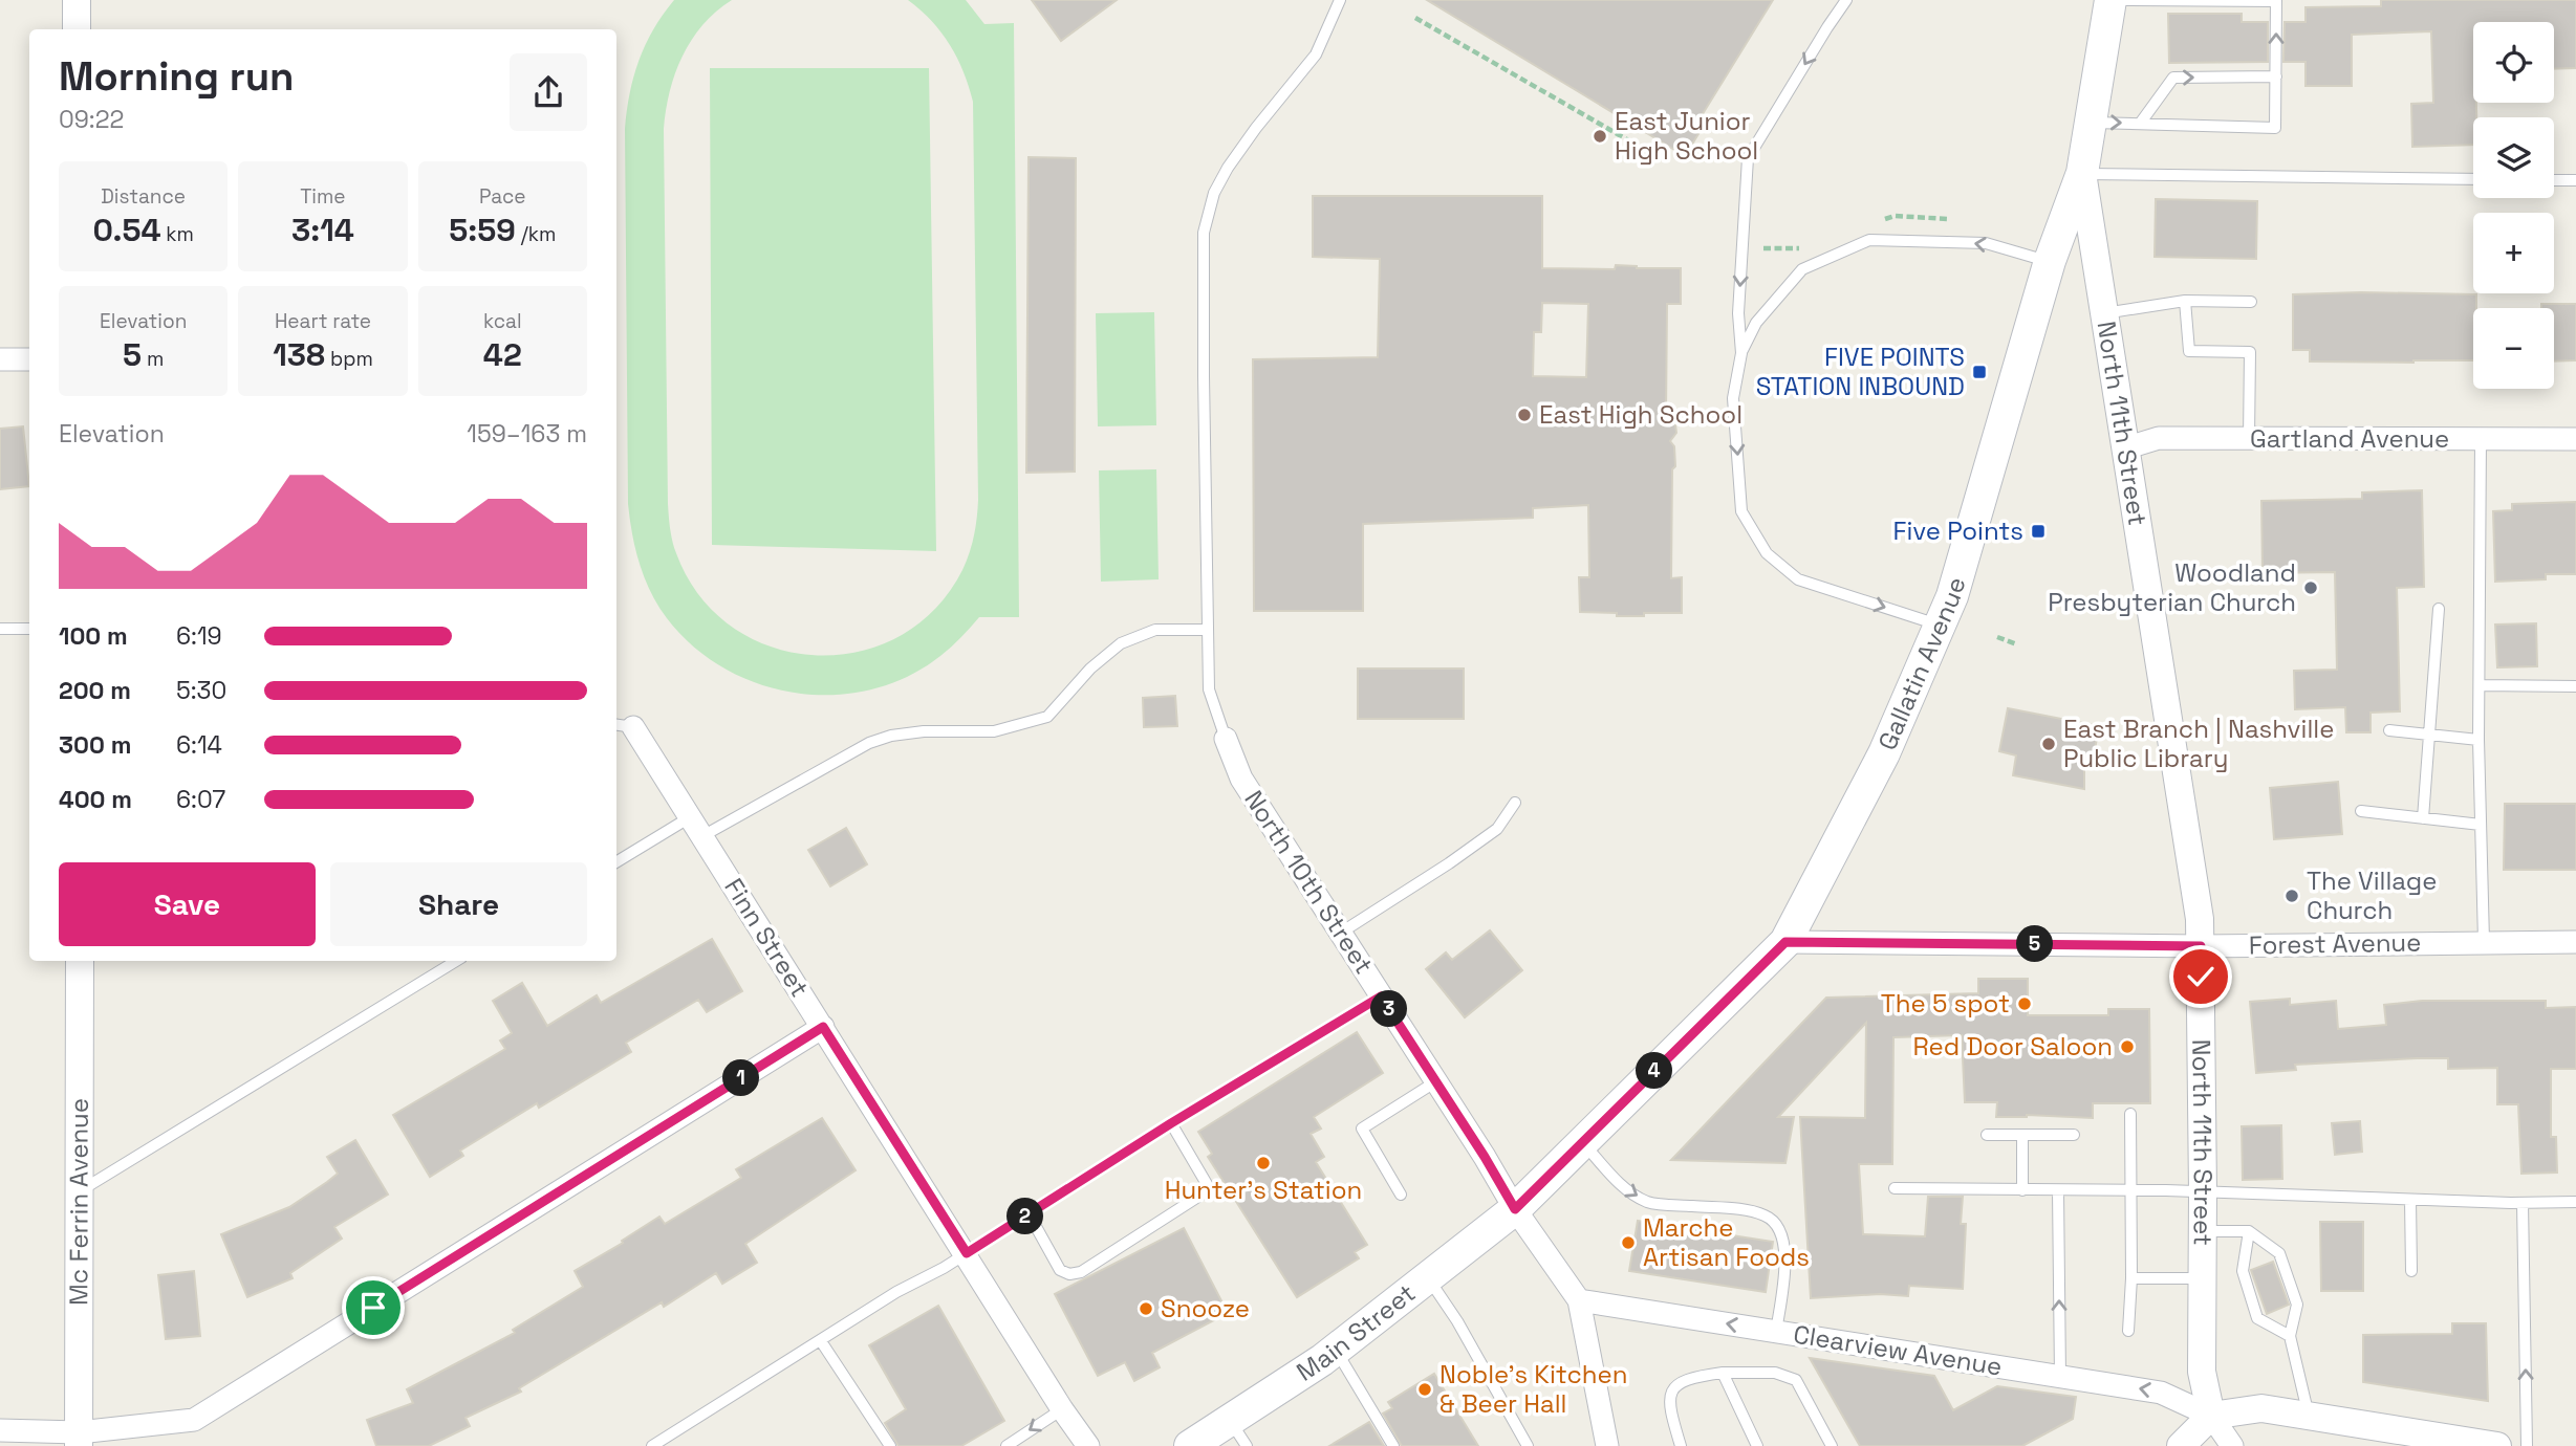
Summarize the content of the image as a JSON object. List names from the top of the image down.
{
  "streets": {
    "main road": ["Gallatin Avenue", "Main Street"],
    "street": [
      "North 11th Street",
      "Gartland Avenue",
      "North 10th Street",
      "Finn Street",
      "Forest Avenue",
      "Mc Ferrin Avenue",
      "Clearview Avenue"
    ]
  },
  "crossings": [
    ["North 11th Street", "Gartland Avenue"],
    ["North 11th Street", "Gallatin Avenue"],
    ["North 11th Street", "Forest Avenue"],
    ["North 11th Street", "Clearview Avenue"],
    ["Gallatin Avenue", "North 10th Street"],
    ["Gallatin Avenue", "Forest Avenue"],
    ["Gallatin Avenue", "Main Street"],
    ["North 10th Street", "Main Street"],
    ["North 10th Street", "Clearview Avenue"]
  ],
  "one_way": ["Clearview Avenue"],
  "places": {
    "other": [
      "East Junior High School",
      "East High School",
      "Woodland Presbyterian Church",
      "East Branch | Nashville Public Library",
      "The Village Church",
      "The 5 spot",
      "Red Door Saloon",
      "Hunter's Station",
      "Marche Artisan Foods",
      "Snooze",
      "Noble’s Kitchen & Beer Hall"
    ],
    "transit": ["FIVE POINTS STATION INBOUND", "Five Points"]
  },
  "page": {
    "map_buttons": ["+", "−"],
    "heading": ["Morning run", "09:22"],
    "stats": [
      ["Distance", "0.54 km"],
      ["Time", "3:14"],
      ["Pace", "5:59 /km"],
      ["Elevation", "5 m"],
      ["Heart rate", "138 bpm"],
      ["kcal", "42"]
    ],
    "chart": ["Elevation", "159–163 m"],
    "list": [
      {
        "name": "100 m",
        "note": "6:19"
      },
      {
        "name": "200 m",
        "note": "5:30"
      },
      {
        "name": "300 m",
        "note": "6:14"
      },
      {
        "name": "400 m",
        "note": "6:07"
      }
    ],
    "buttons": ["Save", "Share"],
    "pins": [
      "5",
      "3",
      "4",
      "1",
      "2"
    ]
  }
}
